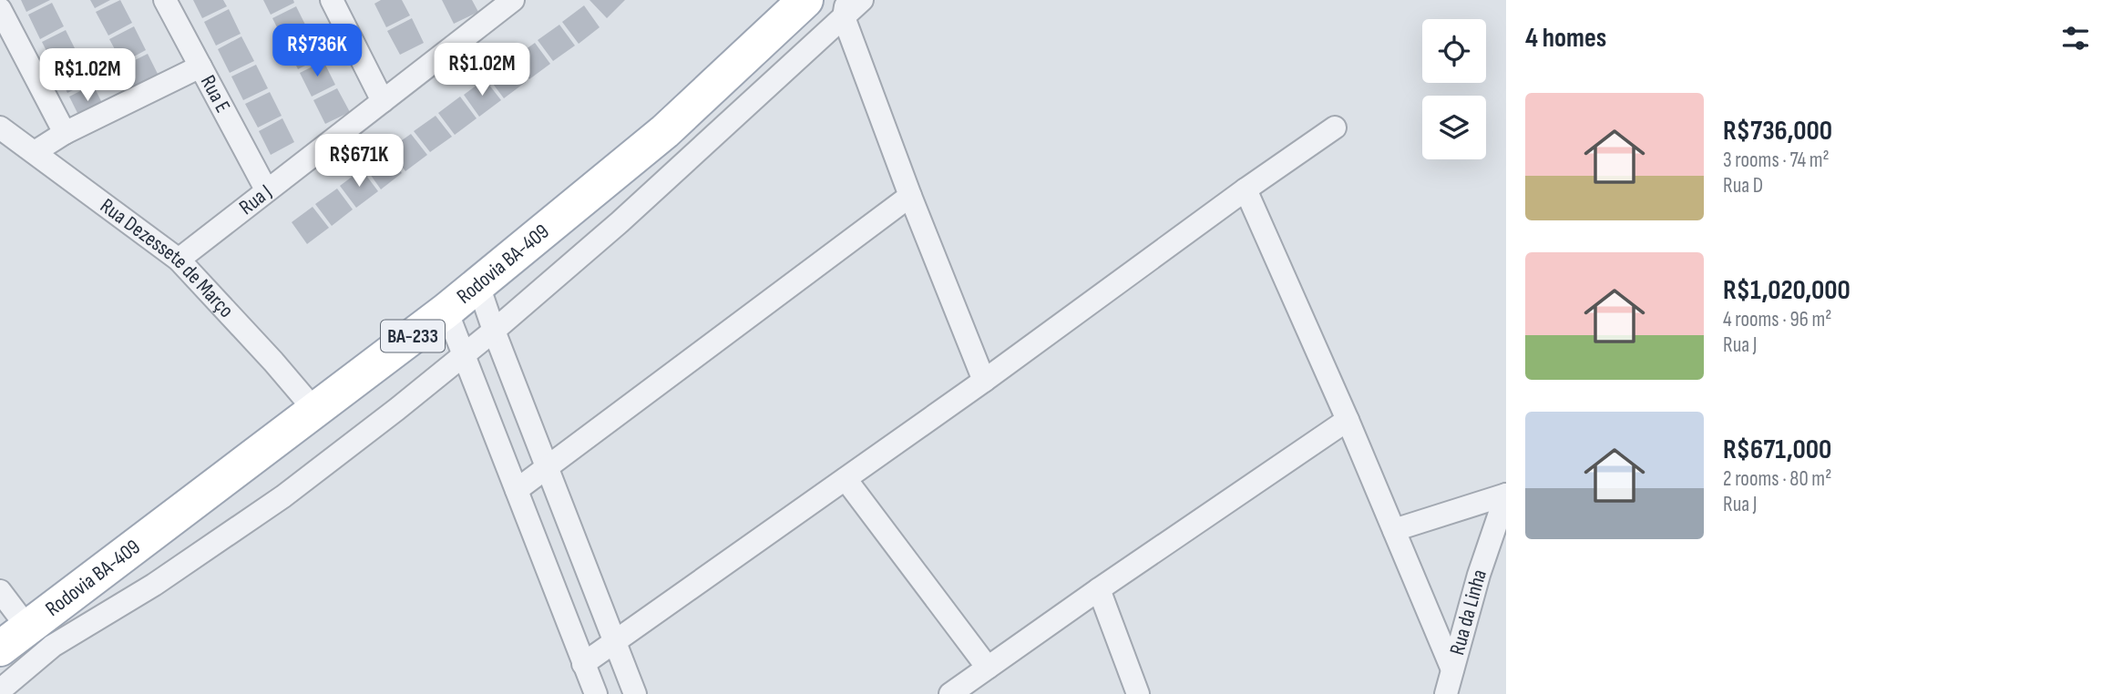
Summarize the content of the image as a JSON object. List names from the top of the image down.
{
  "streets": {
    "main road": ["Rodovia BA-409", "BA-233"],
    "street": [
      "Rua E",
      "Rua J",
      "Rua Dezessete de Março",
      "Rua da Linha"
    ]
  },
  "crossings": [
    ["Rua E", "Rua J"],
    ["Rua J", "Rua Dezessete de Março"],
    ["Rua Dezessete de Março", "Rodovia BA-409"]
  ],
  "page": {
    "heading": "4 homes",
    "price": [
      "R$736K",
      "R$1.02M",
      "R$1.02M",
      "R$671K"
    ],
    "list": [
      {
        "name": "R$736,000",
        "note": "3 rooms · 74 m² · Rua D"
      },
      {
        "name": "R$1,020,000",
        "note": "4 rooms · 96 m² · Rua J"
      },
      {
        "name": "R$671,000",
        "note": "2 rooms · 80 m² · Rua J"
      }
    ]
  }
}
